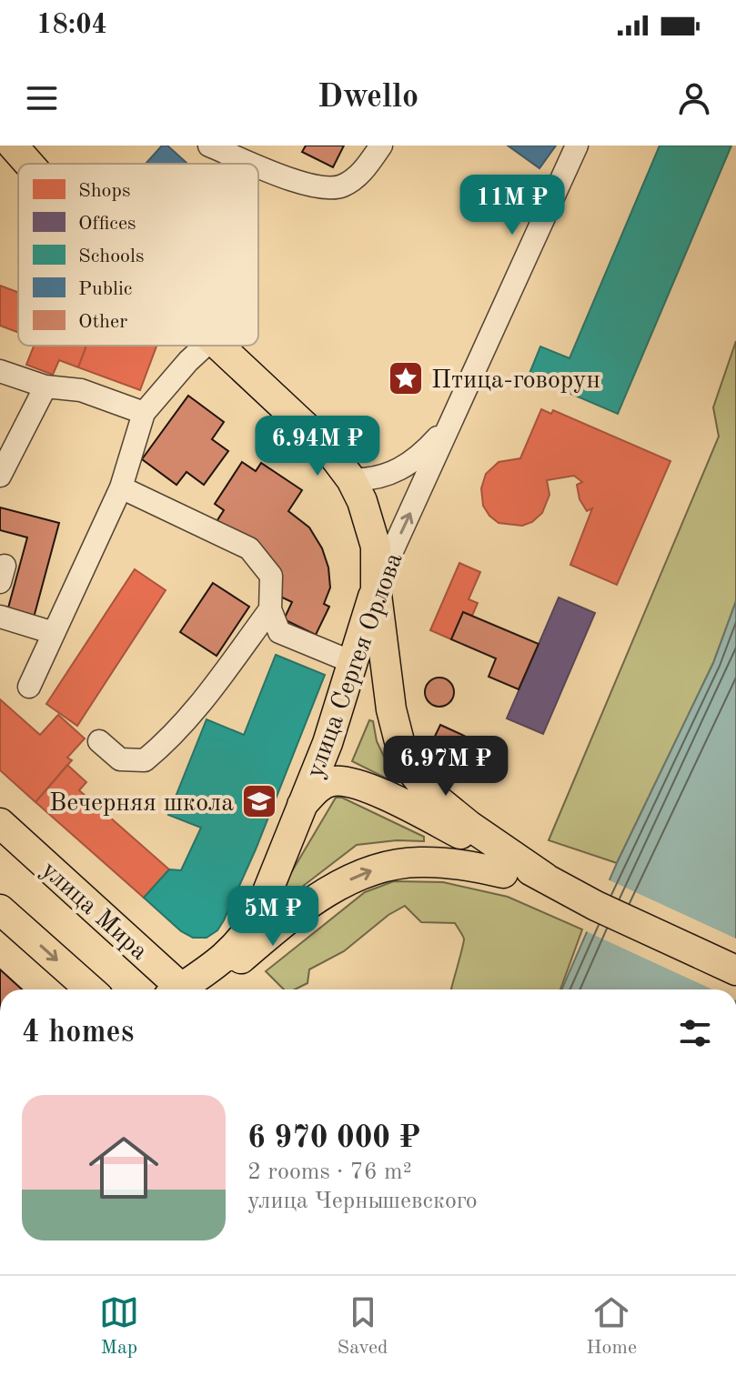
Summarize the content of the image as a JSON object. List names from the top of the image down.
{
  "streets": {
    "main road": ["улица Сергея Орлова", "улица Мира"]
  },
  "places": {
    "place": ["Птица-говорун"],
    "school or university": ["Вечерняя школа"]
  },
  "legend": [
    "Shops",
    "Offices",
    "Schools",
    "Public",
    "Other"
  ],
  "page": {
    "status": "18:04",
    "header": "Dwello",
    "price": [
      "11M ₽",
      "6.94M ₽",
      "6.97M ₽",
      "5M ₽"
    ],
    "heading": "4 homes",
    "list": [
      {
        "name": "6 970 000 ₽",
        "note": "2 rooms · 76 m² · улица Чернышевского"
      }
    ],
    "tabs": ["Map", "Saved", "Home"]
  }
}
